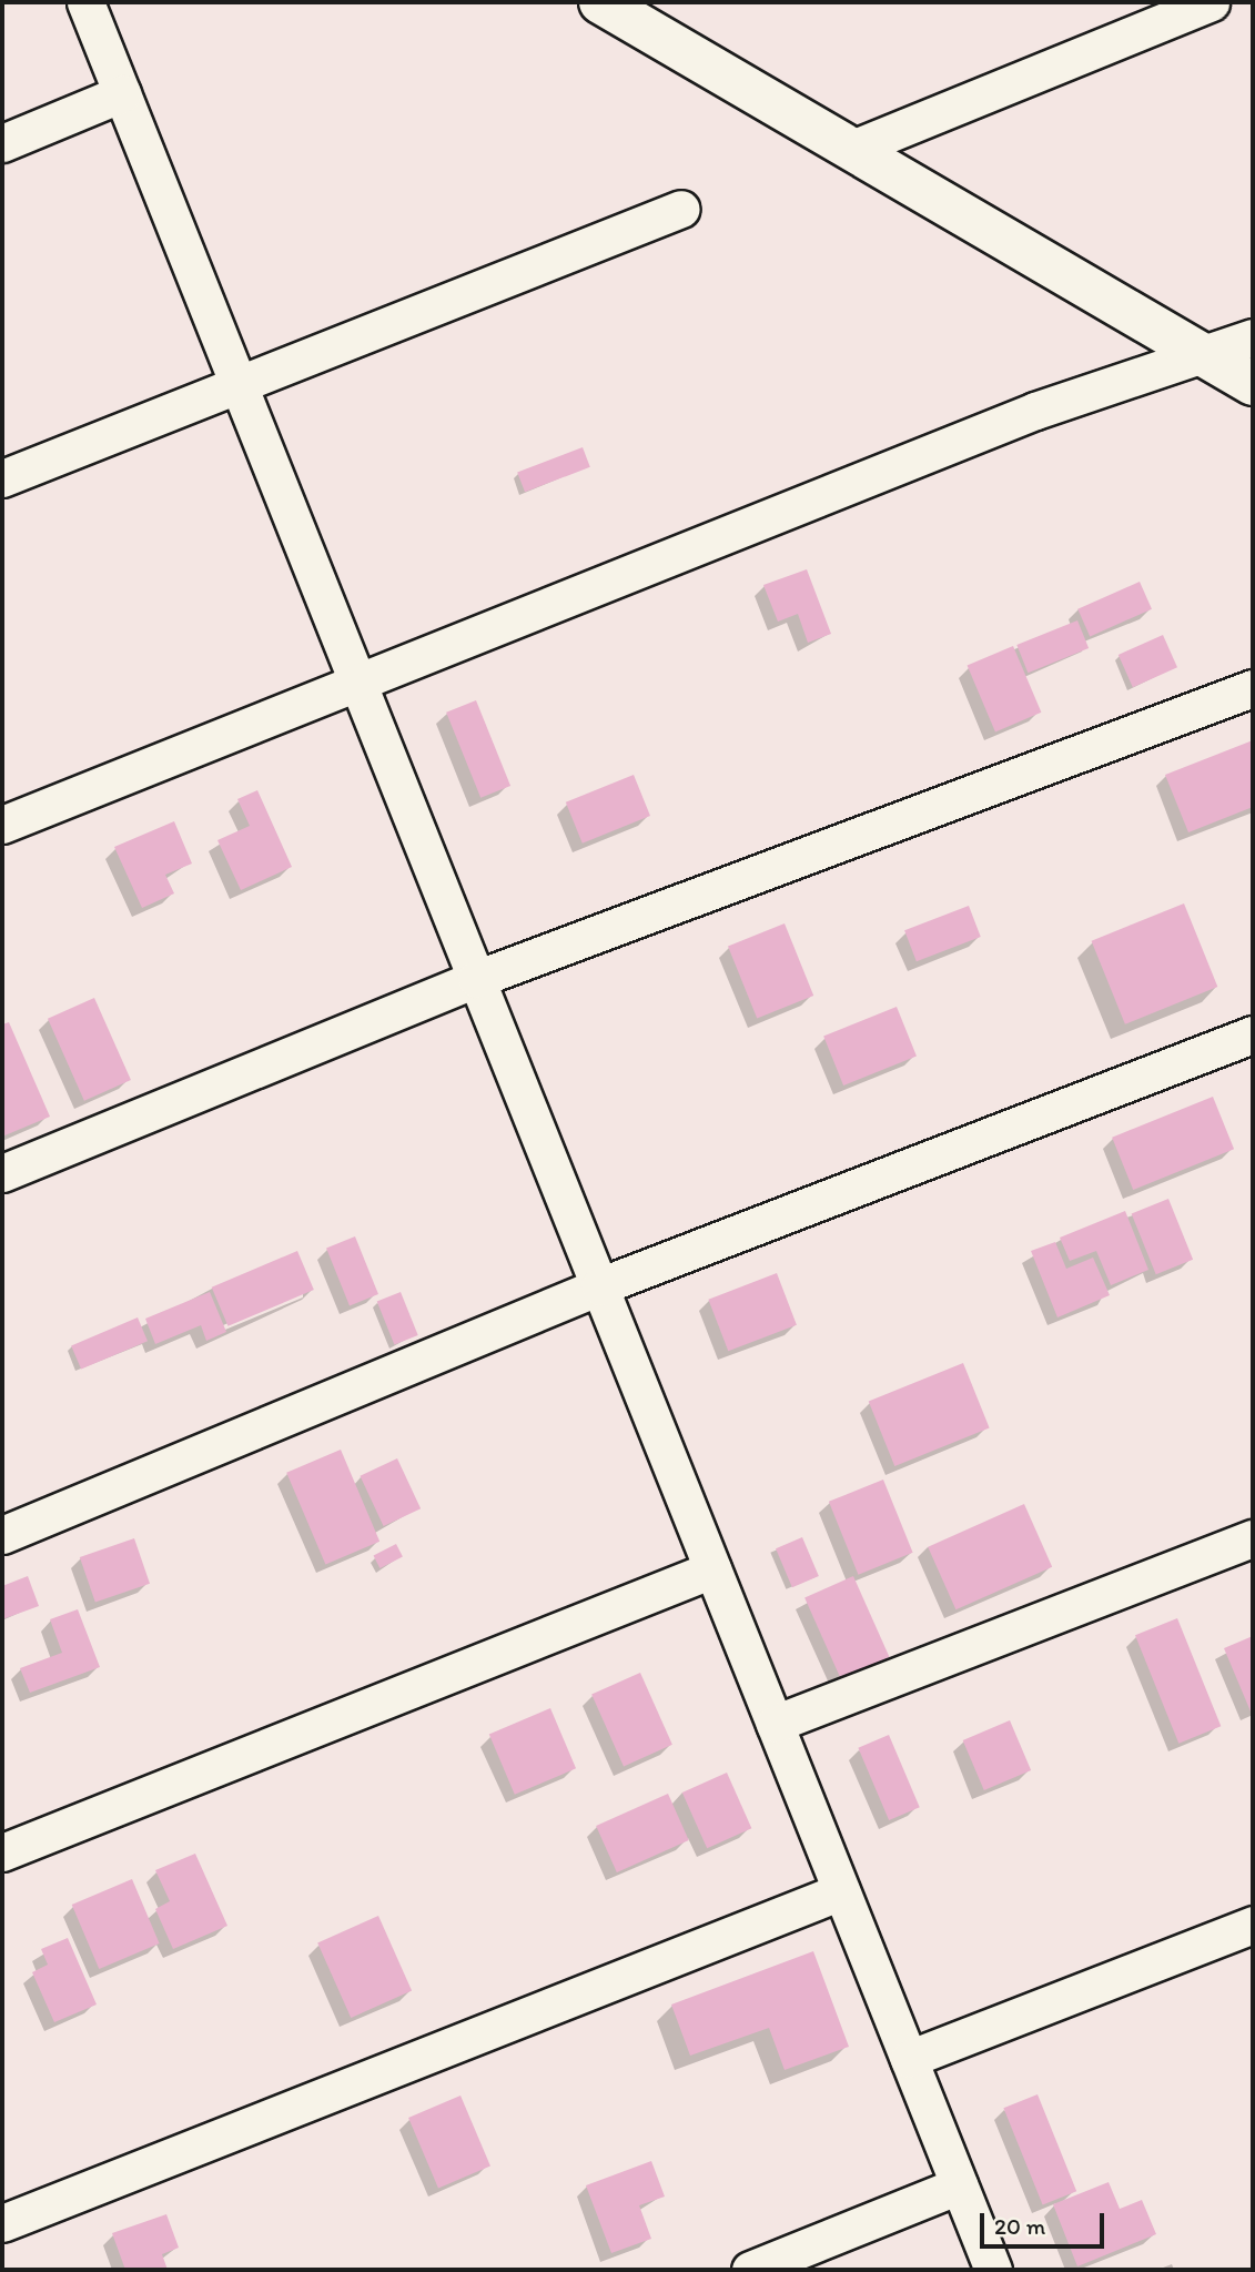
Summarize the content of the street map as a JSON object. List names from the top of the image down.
{
  "scale_bar": "20 m"
}
